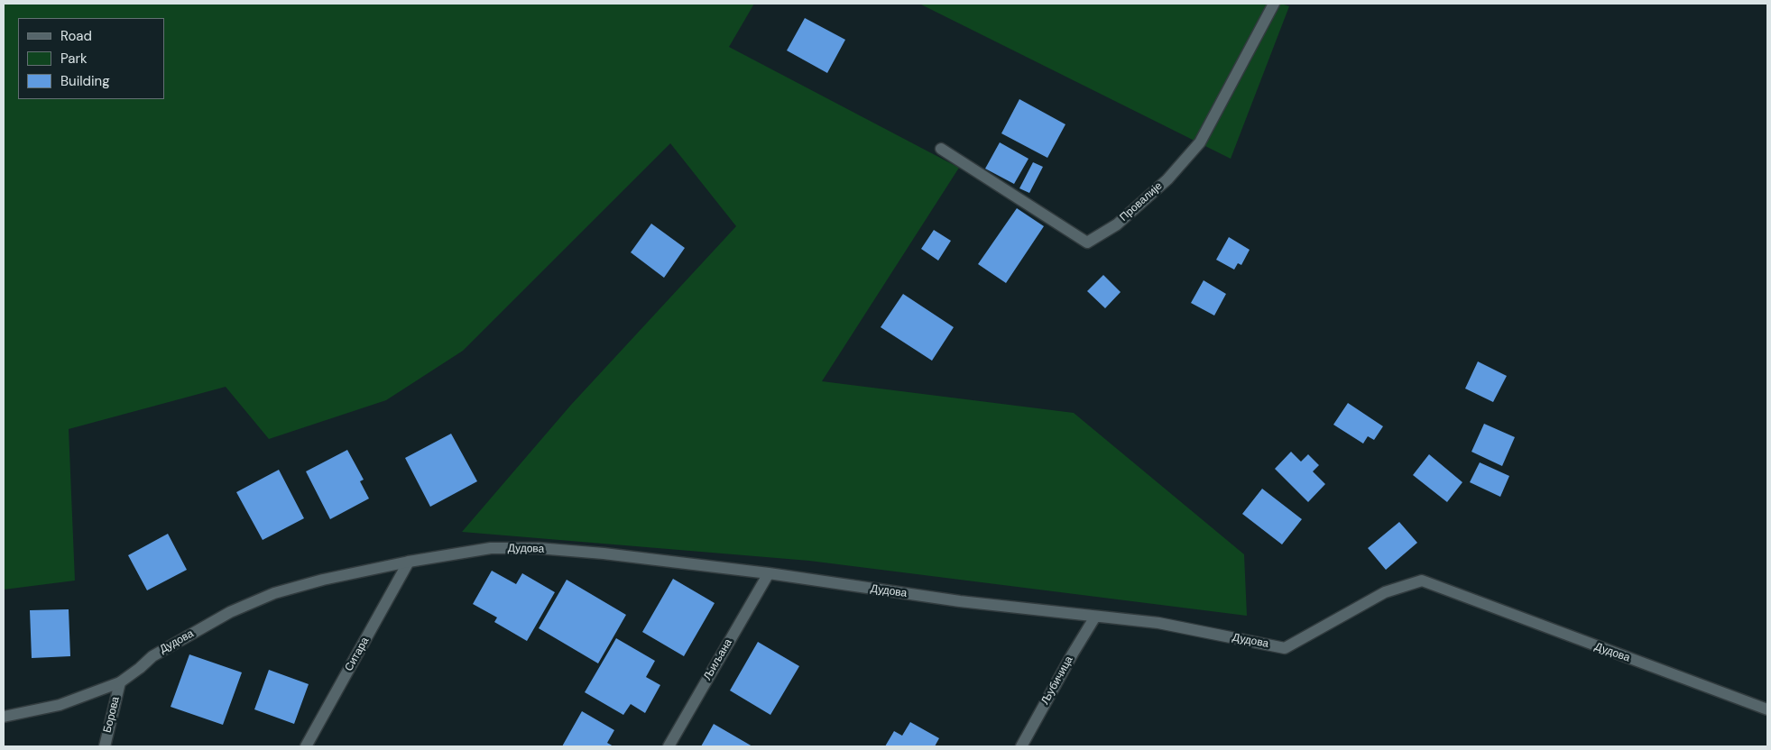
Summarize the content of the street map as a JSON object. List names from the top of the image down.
{
  "streets": {
    "street": [
      "Провалије",
      "Дудова",
      "Ситара",
      "Љиљана",
      "Љубичица",
      "Борова"
    ]
  },
  "crossings": [
    ["Дудова", "Ситара"],
    ["Дудова", "Љиљана"],
    ["Дудова", "Љубичица"],
    ["Дудова", "Борова"]
  ],
  "legend": ["Road", "Park", "Building"]
}
